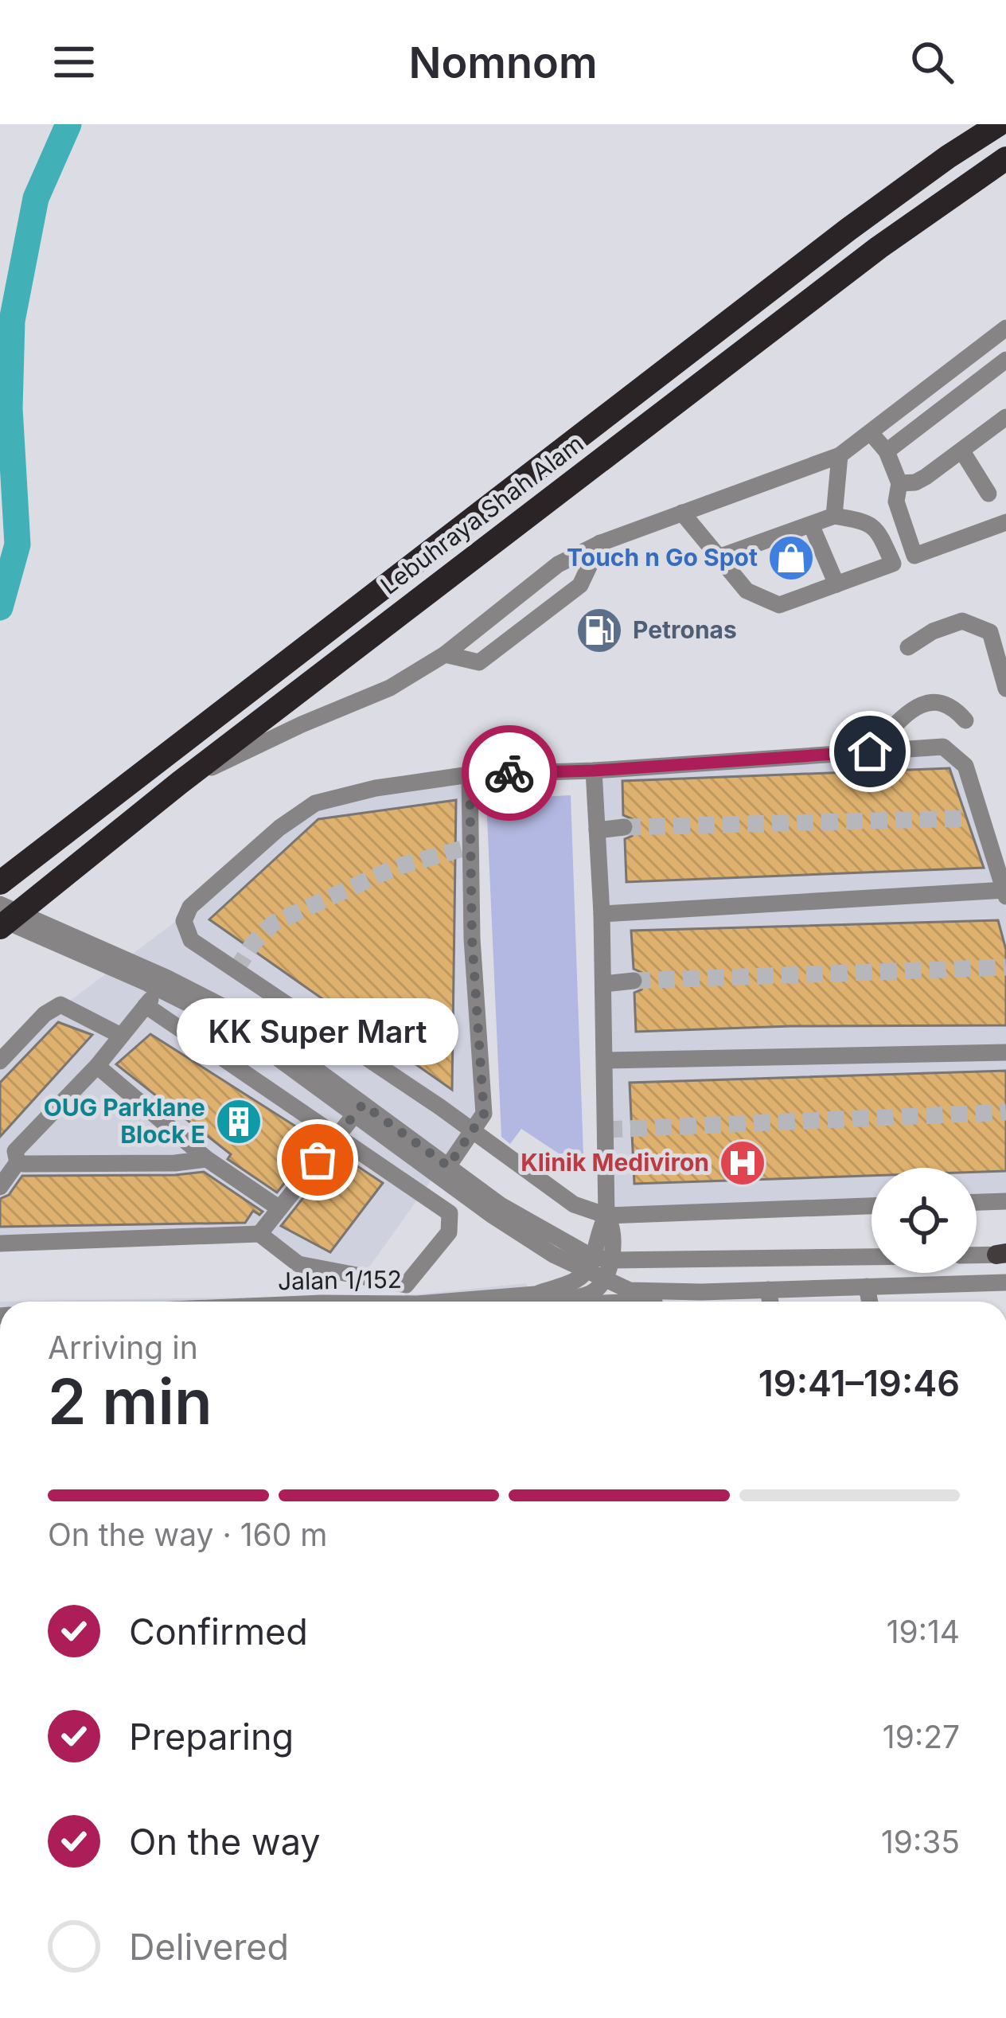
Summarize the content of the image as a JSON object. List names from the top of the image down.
{
  "streets": {
    "highway": ["Lebuhraya Shah Alam"],
    "street": ["Jalan 1/152"]
  },
  "places": {
    "shop": ["Touch n Go Spot"],
    "fuel station": ["Petronas"],
    "building": ["OUG Parklane Block E"],
    "other": ["KK Super Mart"],
    "hospital": ["Klinik Mediviron"]
  },
  "page": {
    "header": "Nomnom",
    "bubble": "KK Super Mart",
    "heading": ["2 min", "Arriving in", "19:41–19:46"],
    "bar": "On the way · 160 m",
    "list": [
      ["Confirmed", "19:14"],
      ["Preparing", "19:27"],
      ["On the way", "19:35"],
      "Delivered"
    ]
  }
}
